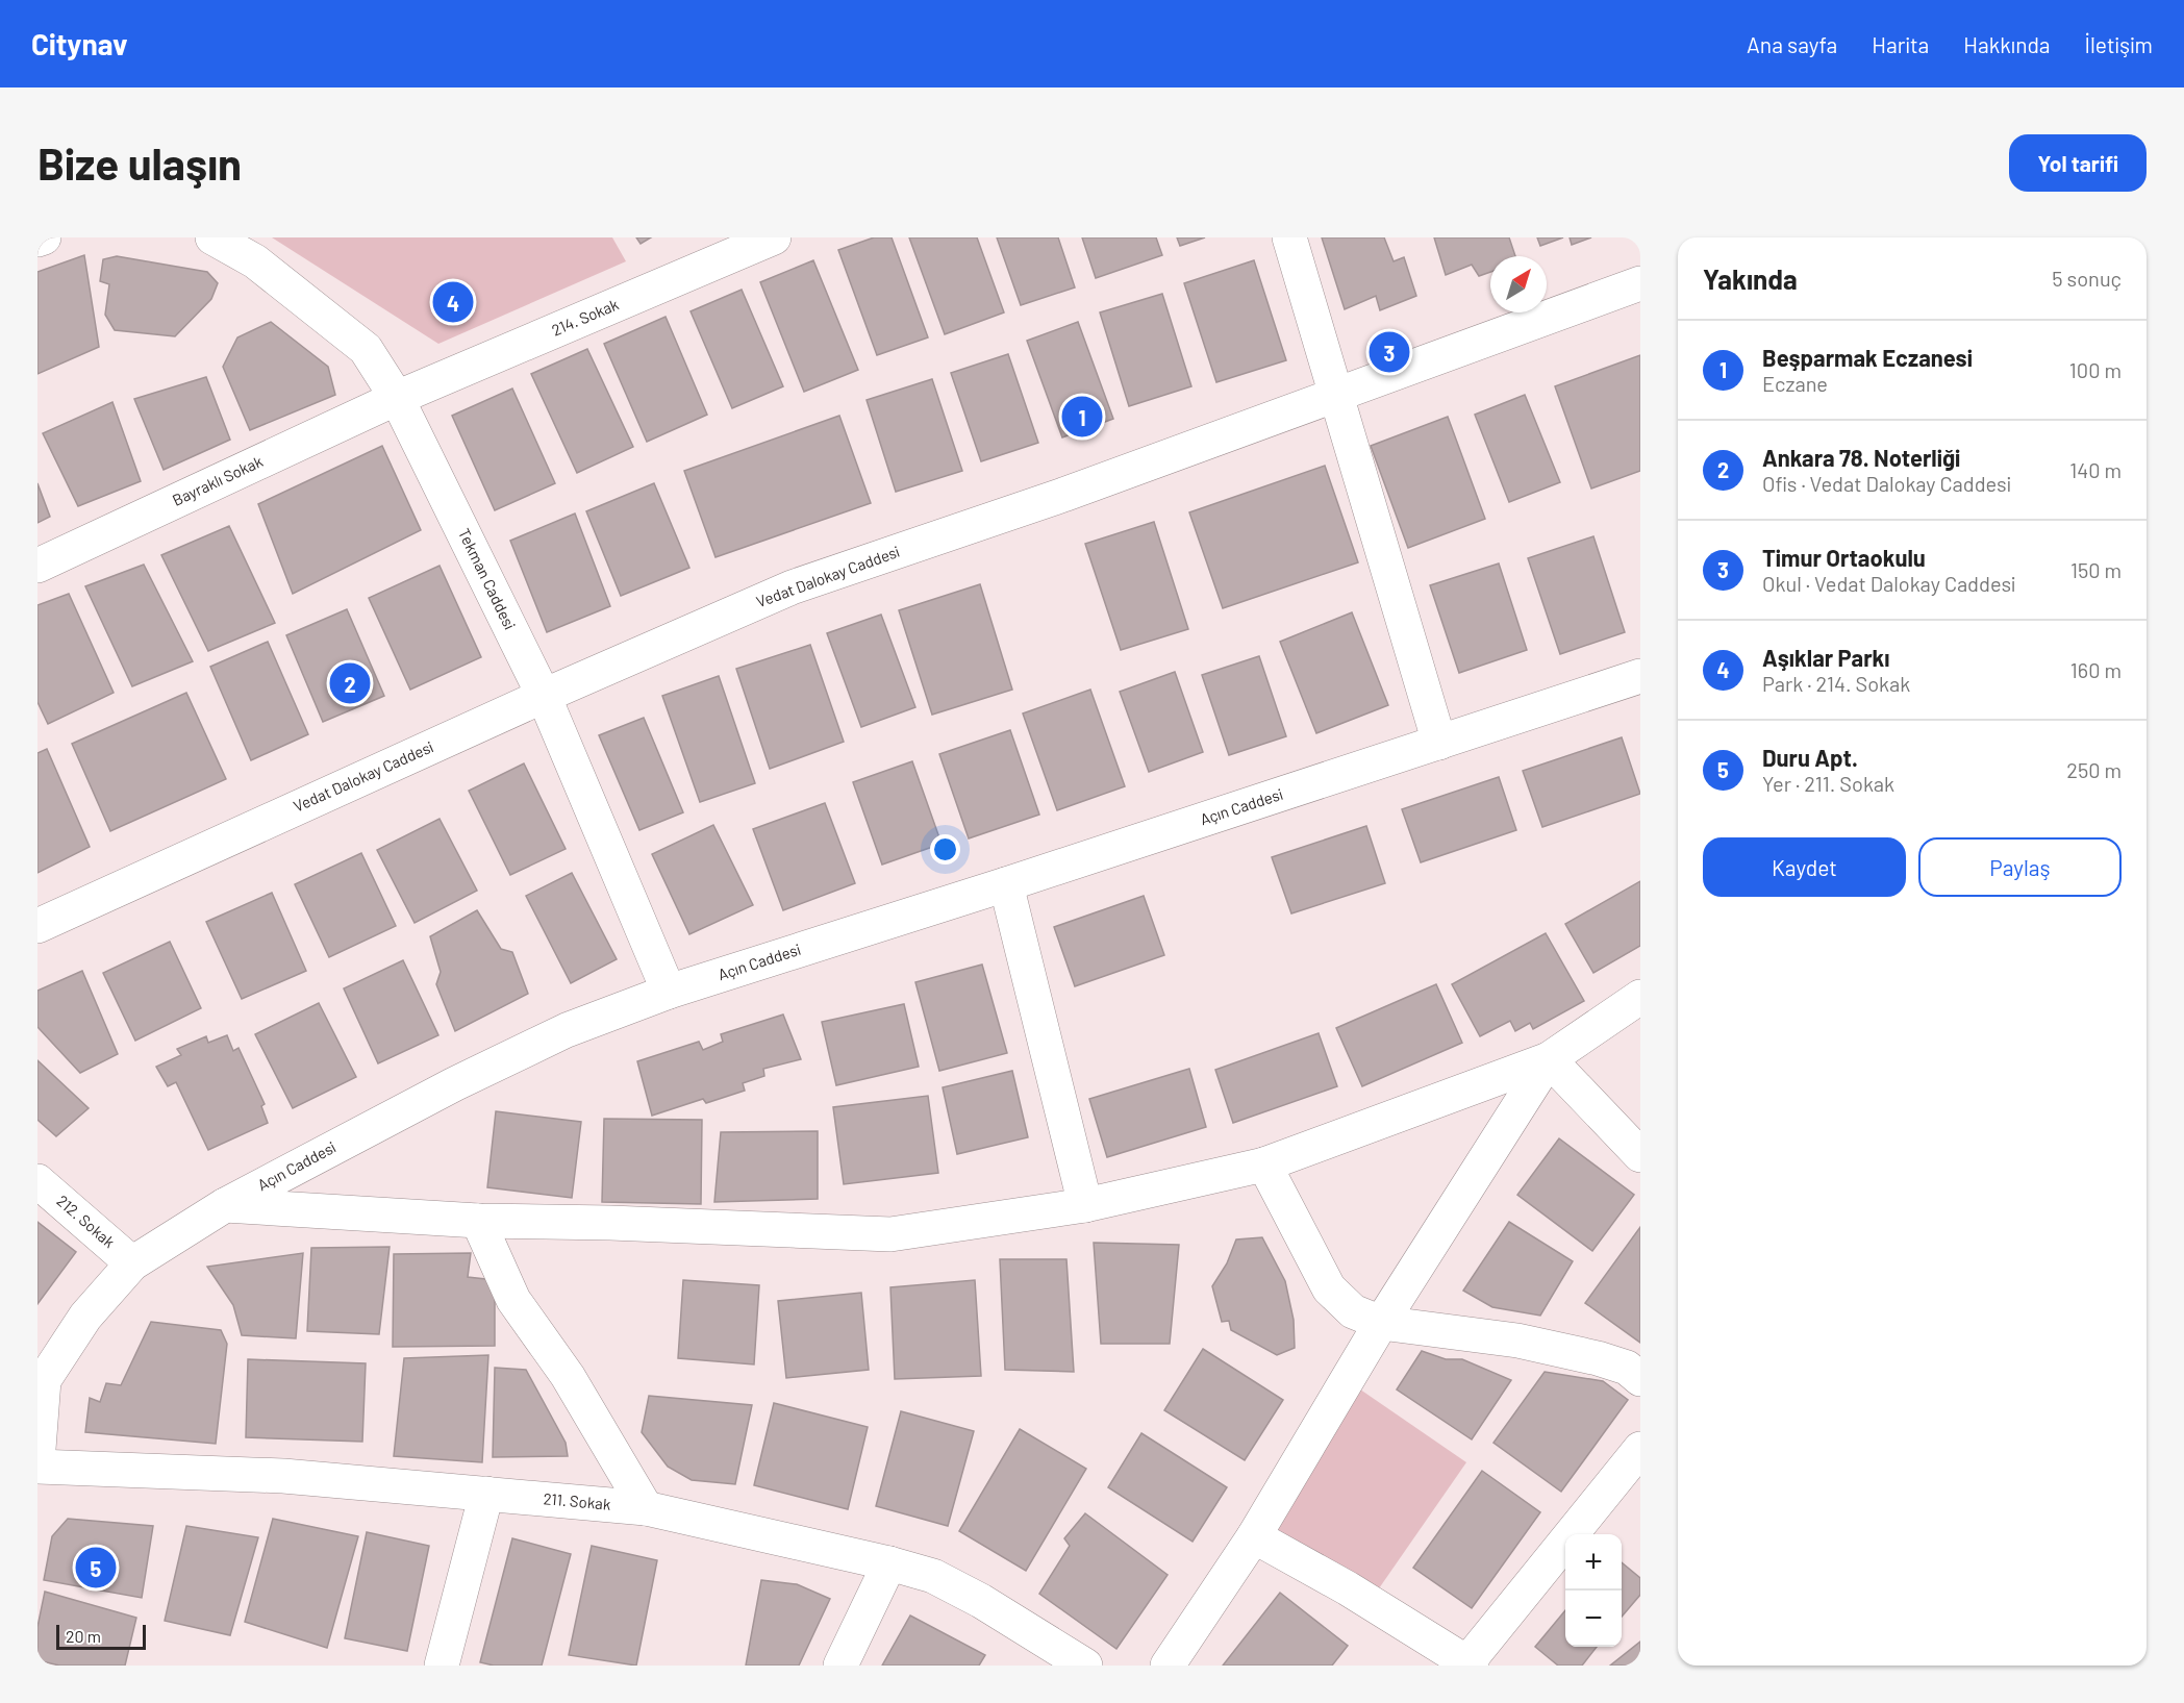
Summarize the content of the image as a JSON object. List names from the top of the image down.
{
  "streets": {
    "street": [
      "214. Sokak",
      "Bayraklı Sokak",
      "Vedat Dalokay Caddesi",
      "Tekman Caddesi",
      "Açın Caddesi",
      "212. Sokak",
      "211. Sokak"
    ]
  },
  "crossings": [
    ["214. Sokak", "Bayraklı Sokak"],
    ["214. Sokak", "Tekman Caddesi"],
    ["Bayraklı Sokak", "Tekman Caddesi"],
    ["Vedat Dalokay Caddesi", "Tekman Caddesi"],
    ["Tekman Caddesi", "Açın Caddesi"],
    ["Açın Caddesi", "212. Sokak"],
    ["Açın Caddesi", "211. Sokak"]
  ],
  "scale_bar": "20 m",
  "north": "top right",
  "page": {
    "header": "Citynav",
    "nav": [
      "Ana sayfa",
      "Harita",
      "Hakkında",
      "İletişim"
    ],
    "buttons": [
      "Yol tarifi",
      ["Kaydet", "Paylaş"]
    ],
    "title": "Bize ulaşın",
    "heading": ["Yakında", "5 sonuç"],
    "pins": [
      "4",
      "3",
      "1",
      "2",
      "5"
    ],
    "list": [
      {
        "mark": "1",
        "name": "Beşparmak Eczanesi",
        "note": "Eczane",
        "value": "100 m"
      },
      {
        "mark": "2",
        "name": "Ankara 78. Noterliği",
        "note": "Ofis · Vedat Dalokay Caddesi",
        "value": "140 m"
      },
      {
        "mark": "3",
        "name": "Timur Ortaokulu",
        "note": "Okul · Vedat Dalokay Caddesi",
        "value": "150 m"
      },
      {
        "mark": "4",
        "name": "Aşıklar Parkı",
        "note": "Park · 214. Sokak",
        "value": "160 m"
      },
      {
        "mark": "5",
        "name": "Duru Apt.",
        "note": "Yer · 211. Sokak",
        "value": "250 m"
      }
    ],
    "map_buttons": ["+", "−"],
    "scale": "20 m"
  }
}
